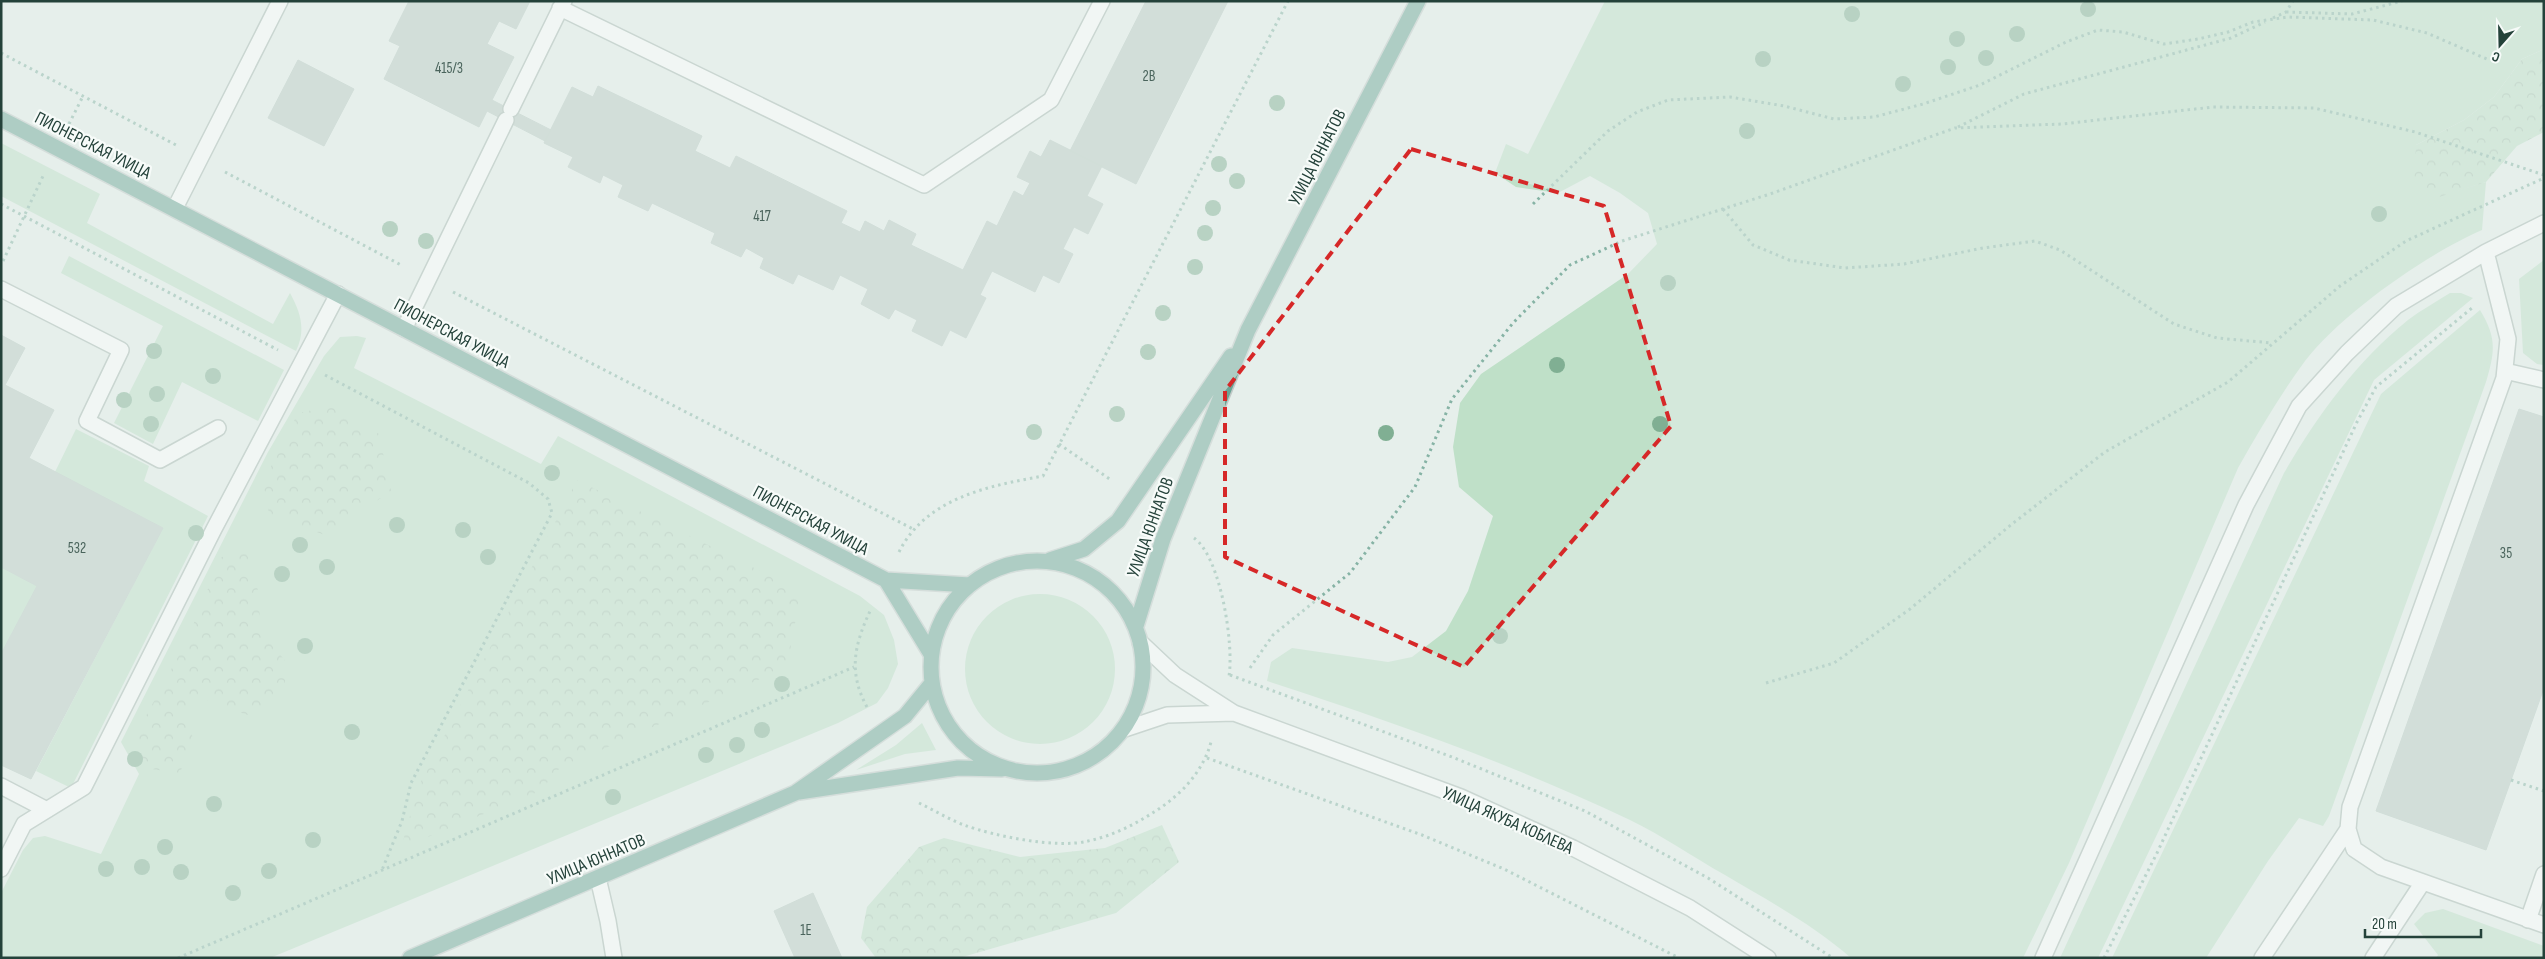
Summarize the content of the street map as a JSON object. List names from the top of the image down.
{
  "streets": {
    "main road": ["ПИОНЕРСКАЯ УЛИЦА", "УЛИЦА ЮННАТОВ"],
    "street": ["УЛИЦА ЯКУБА КОБЛЕВА"]
  },
  "house_numbers": [
    "415/3",
    "2В",
    "417",
    "532",
    "35",
    "1Е"
  ],
  "scale_bar": "20 m",
  "north": "bottom"
}
